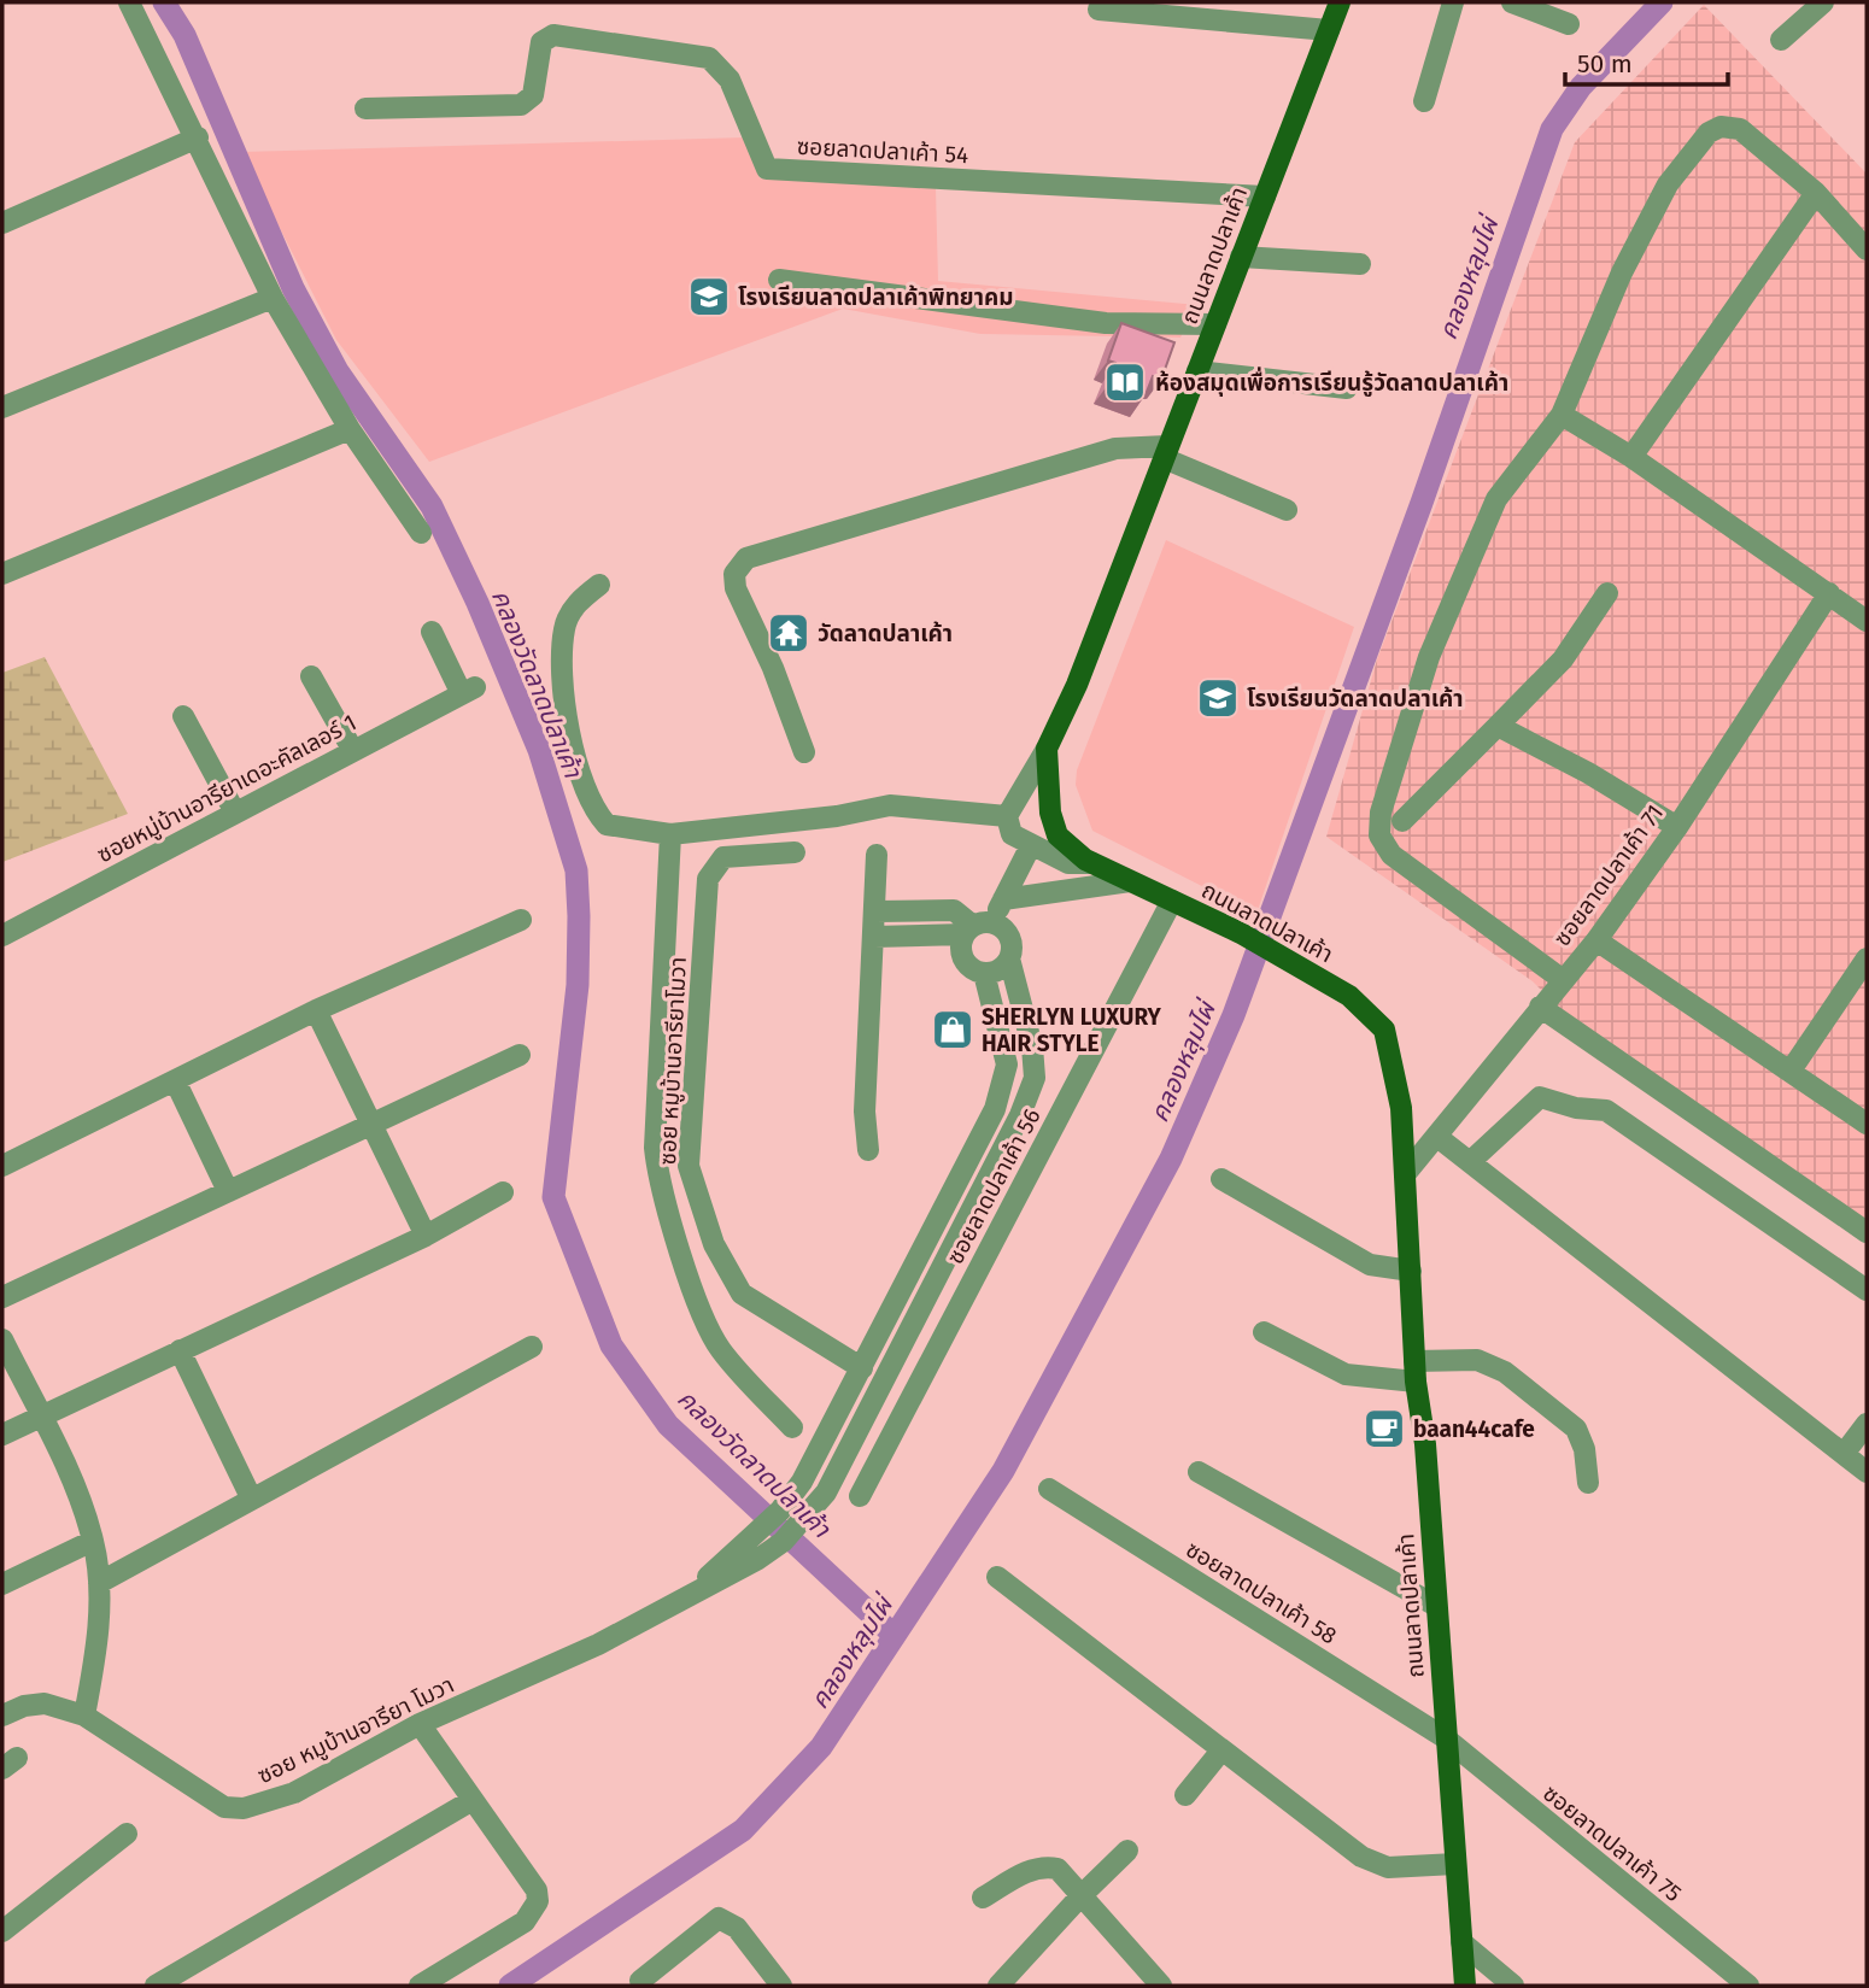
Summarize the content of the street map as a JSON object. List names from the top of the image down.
{
  "streets": {
    "main road": ["ถนนลาดปลาเค้า"],
    "street": [
      "ซอยลาดปลาเค้า 54",
      "ซอยหมู่บ้านอารียาเดอะคัลเลอร์ 1",
      "ซอยลาดปลาเค้า 71",
      "ซอย หมูบ้านอารียาโมวา",
      "ซอยลาดปลาเค้า 56",
      "ซอยลาดปลาเค้า 58",
      "ซอย หมูบ้านอารียา โมวา",
      "ซอยลาดปลาเค้า 75"
    ]
  },
  "crossings": [
    ["ซอยลาดปลาเค้า 54", "ถนนลาดปลาเค้า"],
    ["ถนนลาดปลาเค้า", "ซอยลาดปลาเค้า 71"],
    ["ถนนลาดปลาเค้า", "ซอยลาดปลาเค้า 56"],
    ["ถนนลาดปลาเค้า", "ซอยลาดปลาเค้า 58"],
    ["ถนนลาดปลาเค้า", "ซอยลาดปลาเค้า 75"],
    ["ซอยลาดปลาเค้า 58", "ซอยลาดปลาเค้า 75"]
  ],
  "water": ["คลองหลุมไผ่", "คลองวัดลาดปลาเค้า"],
  "places": {
    "school or university": ["โรงเรียนลาดปลาเค้าพิทยาคม", "โรงเรียนวัดลาดปลาเค้า"],
    "library": ["ห้องสมุดเพื่อการเรียนรู้วัดลาดปลาเค้า"],
    "temple": ["วัดลาดปลาเค้า"],
    "shop": ["SHERLYN LUXURY HAIR STYLE"],
    "cafe": ["baan44cafe"]
  },
  "scale_bar": "50 m"
}
